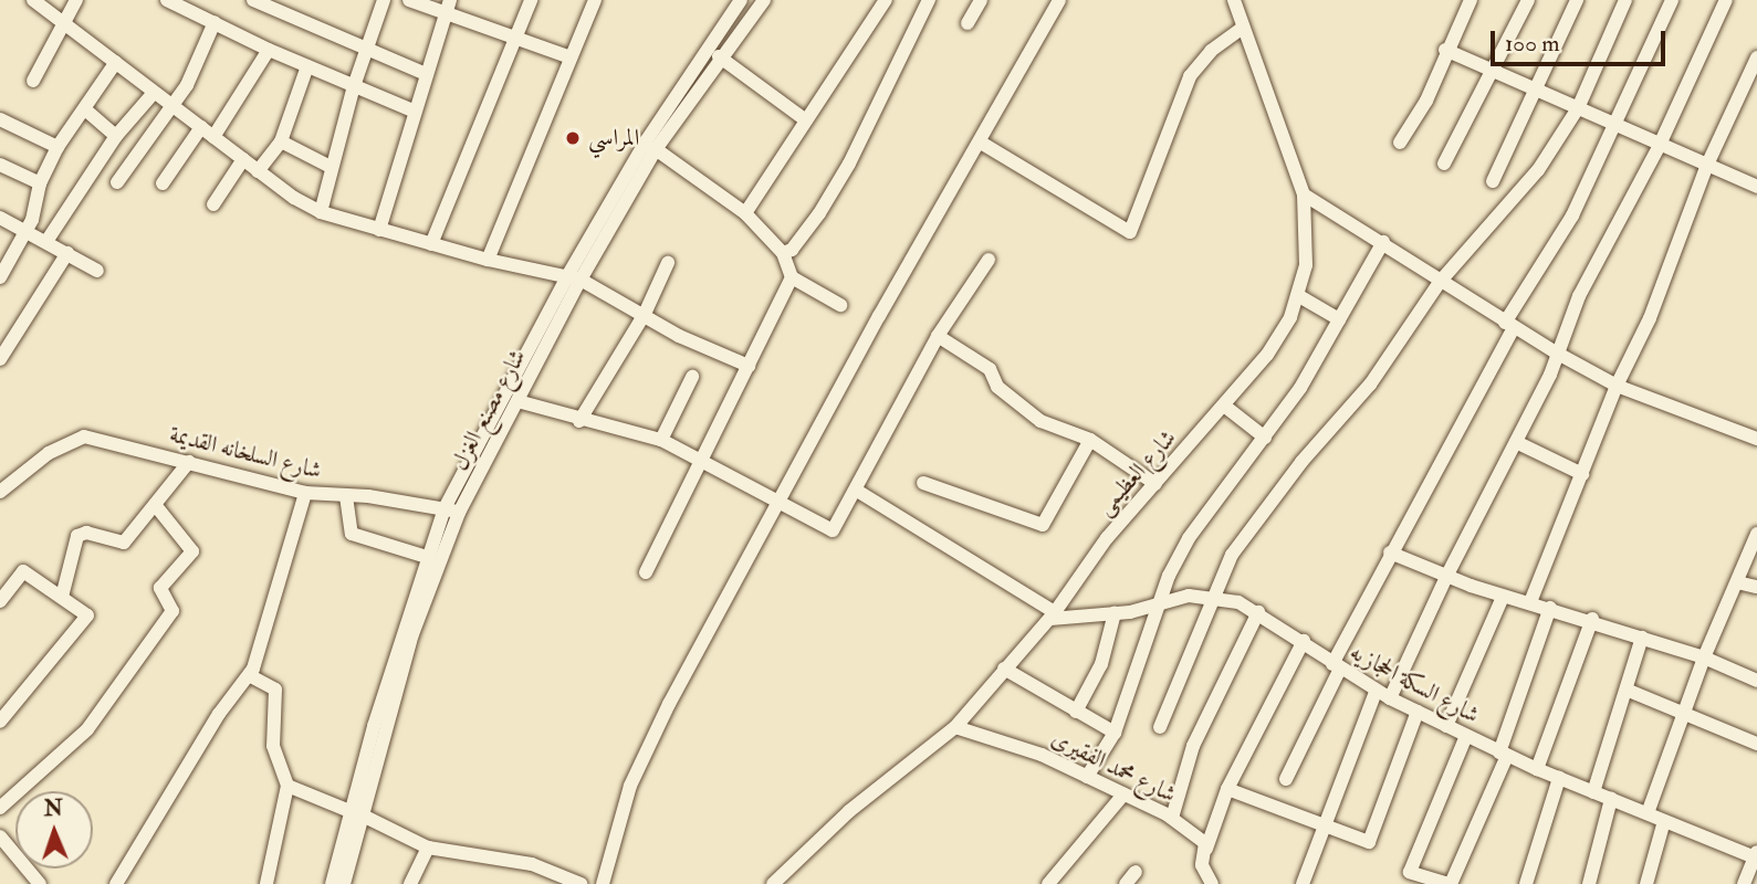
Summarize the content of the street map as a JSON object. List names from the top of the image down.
{
  "streets": {
    "street": [
      "شارع مصنع الغزل",
      "شارع السلخانه القديمة",
      "شارع العظيمى",
      "شارع السكة الحجازيه",
      "شارع محمد الفقيرى"
    ]
  },
  "crossings": [
    ["شارع مصنع الغزل", "شارع السلخانه القديمة"],
    ["شارع العظيمى", "شارع السكة الحجازيه"],
    ["شارع العظيمى", "شارع محمد الفقيرى"]
  ],
  "places": ["المراسي"],
  "scale_bar": "100 m",
  "north": "top"
}
